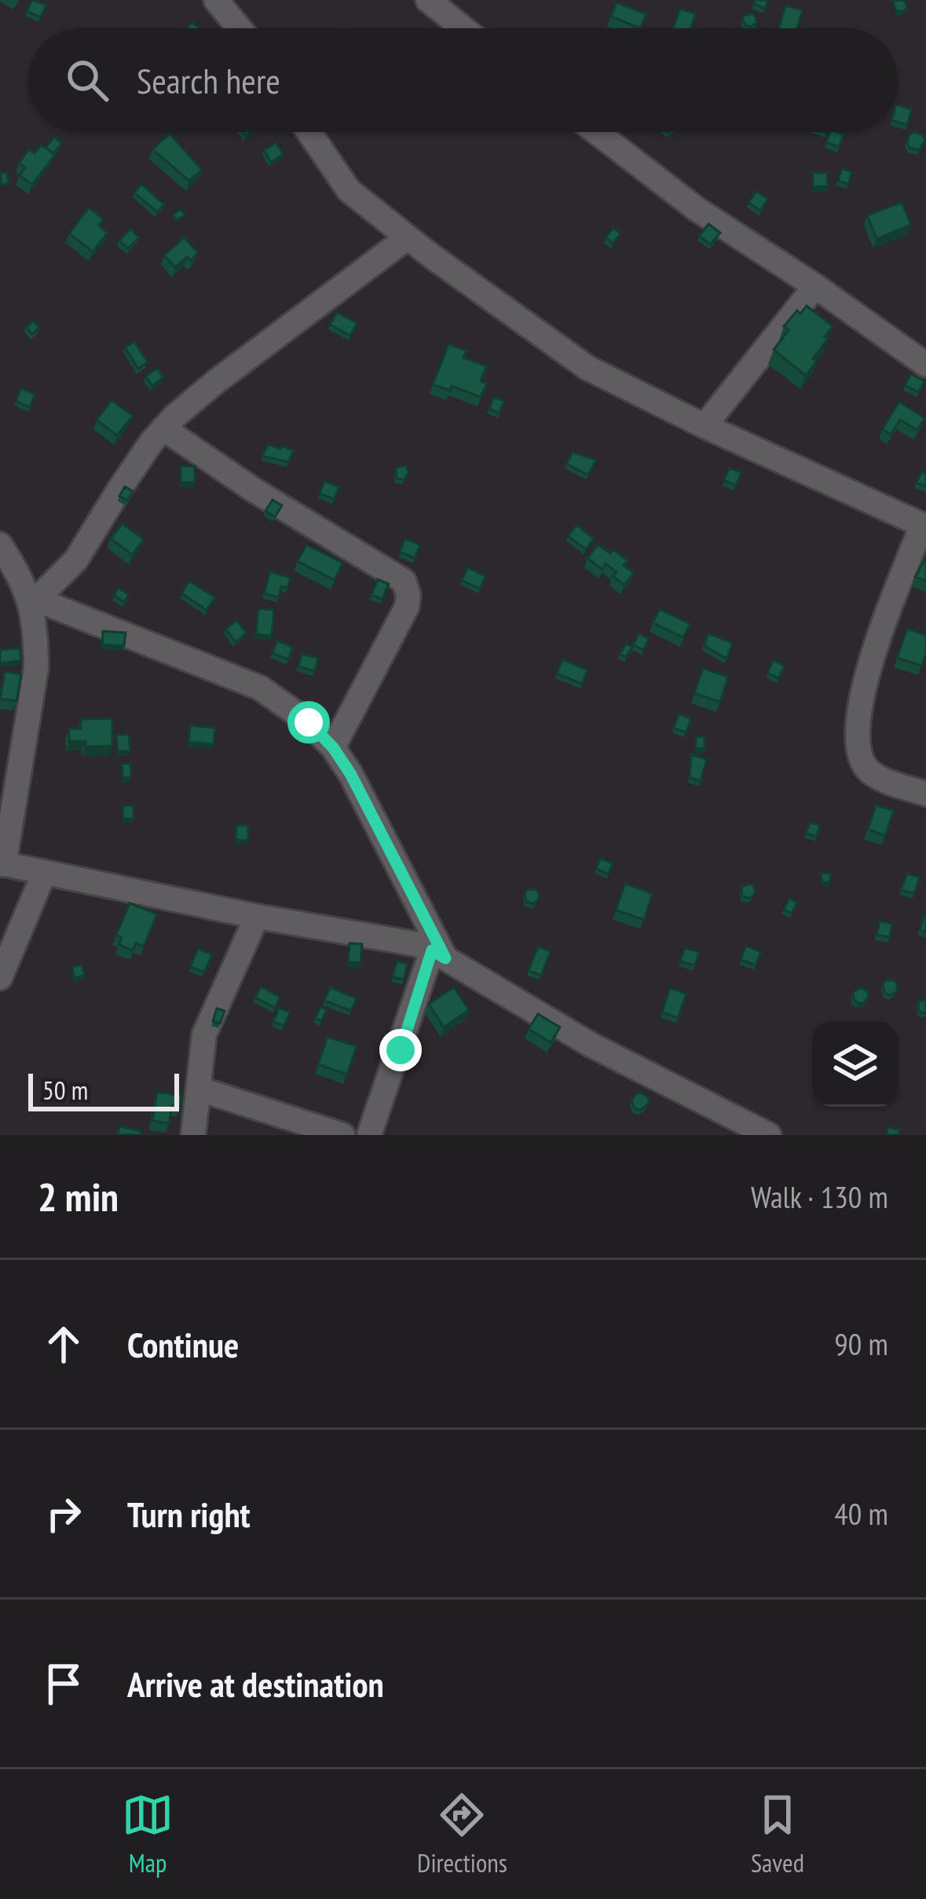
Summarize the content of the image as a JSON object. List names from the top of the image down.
{
  "scale_bar": "50 m",
  "page": {
    "search": "Search here",
    "scale": "50 m",
    "heading": ["2 min", "Walk · 130 m"],
    "list": [
      ["Continue", "90 m"],
      ["Turn right", "40 m"],
      "Arrive at destination"
    ],
    "nav": ["Map", "Directions", "Saved"]
  }
}
